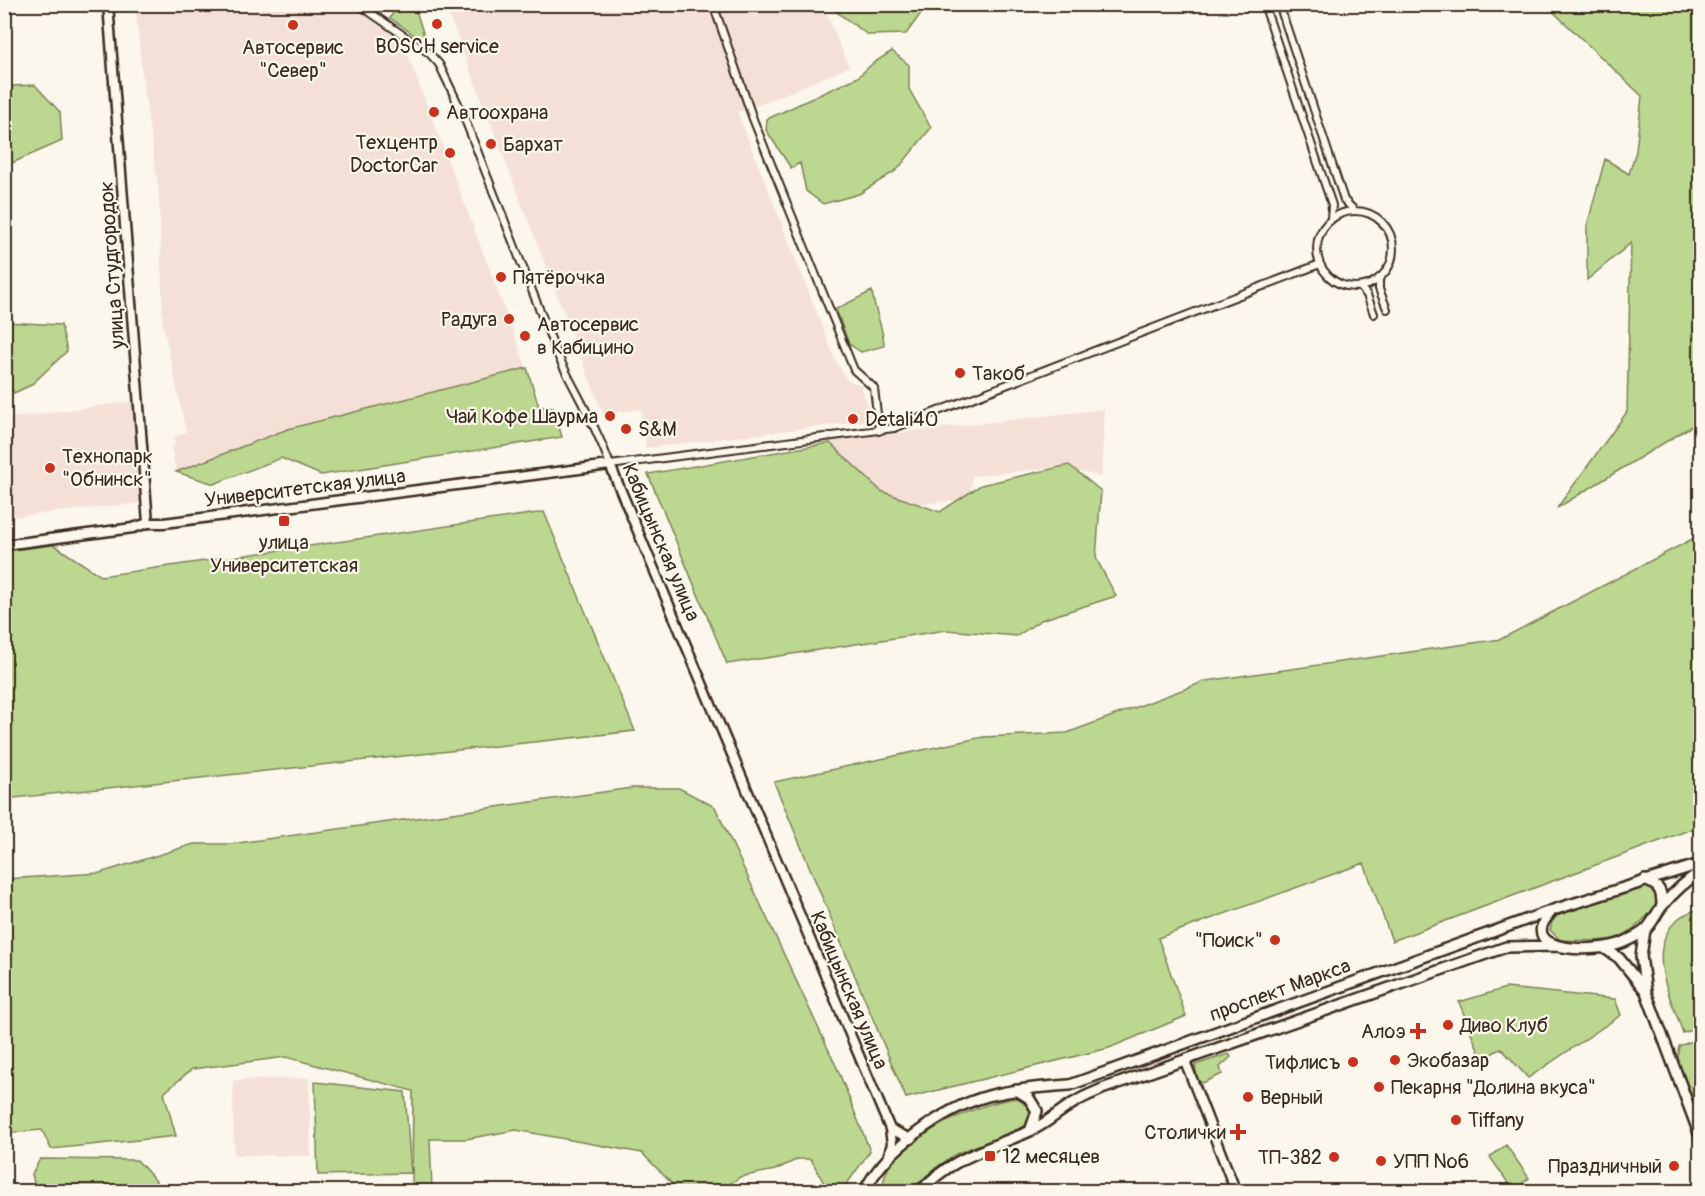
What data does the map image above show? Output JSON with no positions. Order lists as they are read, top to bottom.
{
  "streets": {
    "main road": ["проспект Маркса"],
    "street": ["улица Студгородок", "Университетская улица", "Кабицынская улица"]
  },
  "crossings": [
    ["улица Студгородок", "Университетская улица"],
    ["Университетская улица", "Кабицынская улица"]
  ],
  "places": {
    "other": [
      "BOSCH service",
      "Автосервис \"Север\"",
      "Автоохрана",
      "Бархат",
      "Техцентр DoctorCar",
      "Пятёрочка",
      "Радуга",
      "Автосервис в Кабицино",
      "Такоб",
      "Чай Кофе Шаурма",
      "Detali40",
      "S&M",
      "Технопарк \"Обнинск\"",
      "\"Поиск\"",
      "Диво Клуб",
      "Экобазар",
      "Тифлисъ",
      "Пекарня \"Долина вкуса\"",
      "Верный",
      "Tiffany",
      "ТП-382",
      "УПП №6",
      "Праздничный"
    ],
    "transit": ["улица Университетская", "12 месяцев"],
    "health": ["Алоэ", "Столички"]
  }
}
